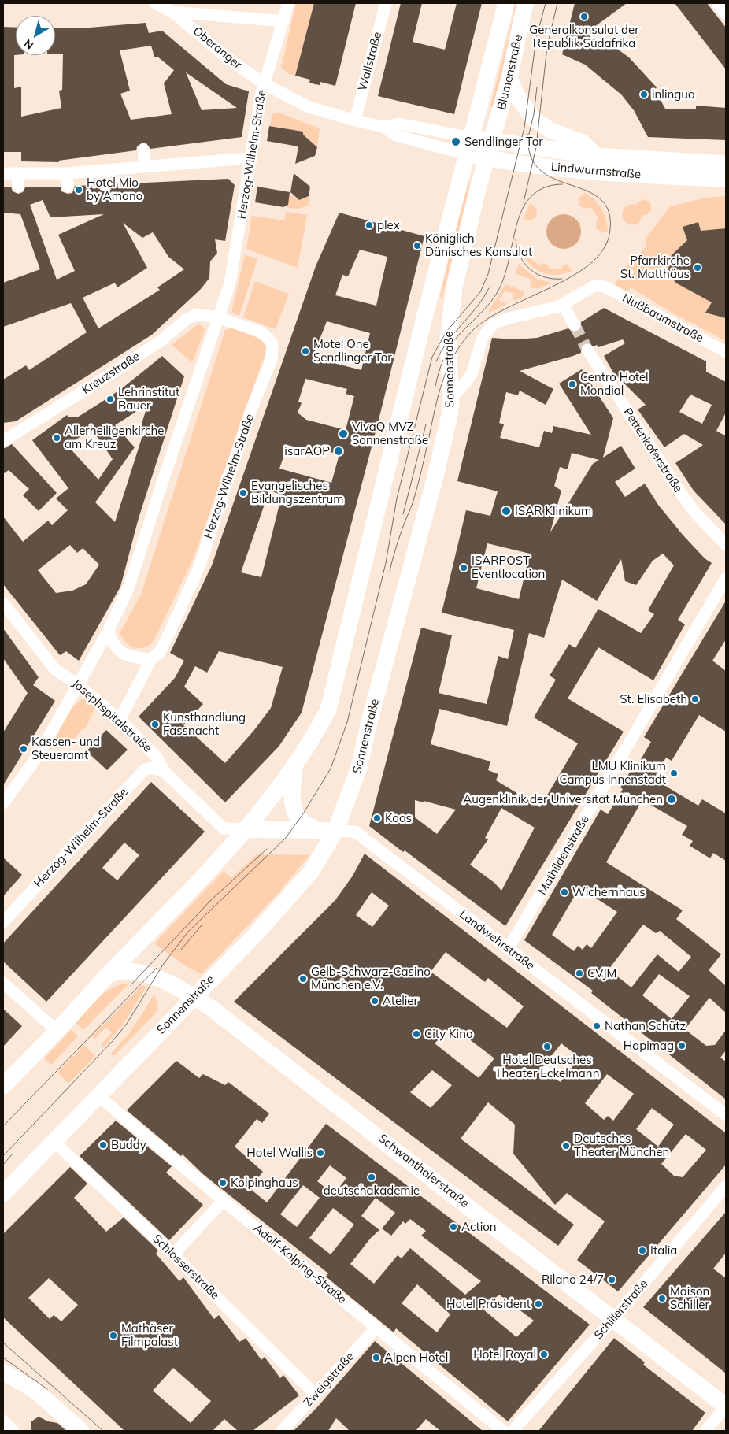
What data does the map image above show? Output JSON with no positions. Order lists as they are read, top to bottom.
{
  "streets": {
    "main road": [
      "Blumenstraße",
      "Lindwurmstraße",
      "Sonnenstraße",
      "Landwehrstraße",
      "Schwanthalerstraße"
    ],
    "street": [
      "Oberanger",
      "Wallstraße",
      "Herzog-Wilhelm-Straße",
      "Nußbaumstraße",
      "Kreuzstraße",
      "Pettenkoferstraße",
      "Josephspitalstraße",
      "Mathildenstraße",
      "Adolf-Kolping-Straße",
      "Schlosserstraße",
      "Schillerstraße",
      "Zweigstraße"
    ]
  },
  "crossings": [
    ["Oberanger", "Wallstraße"],
    ["Oberanger", "Herzog-Wilhelm-Straße"],
    ["Blumenstraße", "Lindwurmstraße"],
    ["Blumenstraße", "Sonnenstraße"],
    ["Herzog-Wilhelm-Straße", "Kreuzstraße"],
    ["Herzog-Wilhelm-Straße", "Josephspitalstraße"],
    ["Lindwurmstraße", "Sonnenstraße"],
    ["Sonnenstraße", "Landwehrstraße"],
    ["Sonnenstraße", "Schwanthalerstraße"],
    ["Sonnenstraße", "Adolf-Kolping-Straße"],
    ["Sonnenstraße", "Schlosserstraße"],
    ["Josephspitalstraße", "Landwehrstraße"],
    ["Mathildenstraße", "Landwehrstraße"],
    ["Schwanthalerstraße", "Schillerstraße"],
    ["Adolf-Kolping-Straße", "Zweigstraße"],
    ["Schlosserstraße", "Zweigstraße"]
  ],
  "places": [
    "Generalkonsulat der Republik Südafrika",
    "inlingua",
    "Sendlinger Tor",
    "Hotel Mio by Amano",
    "plex",
    "Königlich Dänisches Konsulat",
    "Pfarrkirche St. Matthäus",
    "Motel One Sendlinger Tor",
    "Centro Hotel Mondial",
    "Lehrinstitut Bauer",
    "VivaQ MVZ Sonnenstraße",
    "Allerheiligenkirche am Kreuz",
    "isarAOP",
    "Evangelisches Bildungszentrum",
    "ISAR Klinikum",
    "ISARPOST Eventlocation",
    "St. Elisabeth",
    "Kunsthandlung Fassnacht",
    "Kassen- und Steueramt",
    "LMU Klinikum Campus Innenstadt",
    "Augenklinik der Universität München",
    "Koos",
    "Wichernhaus",
    "CVJM",
    "Gelb-Schwarz-Casino München e.V.",
    "Atelier",
    "Nathan Schütz",
    "City Kino",
    "Hapimag",
    "Hotel Deutsches Theater Eckelmann",
    "Buddy",
    "Deutsches Theater München",
    "Hotel Wallis",
    "deutschakademie",
    "Kolpinghaus",
    "Action",
    "Italia",
    "Rilano 24/7",
    "Maison Schiller",
    "Hotel Präsident",
    "Mathäser Filmpalast",
    "Hotel Royal",
    "Alpen Hotel"
  ],
  "north": "bottom left"
}
